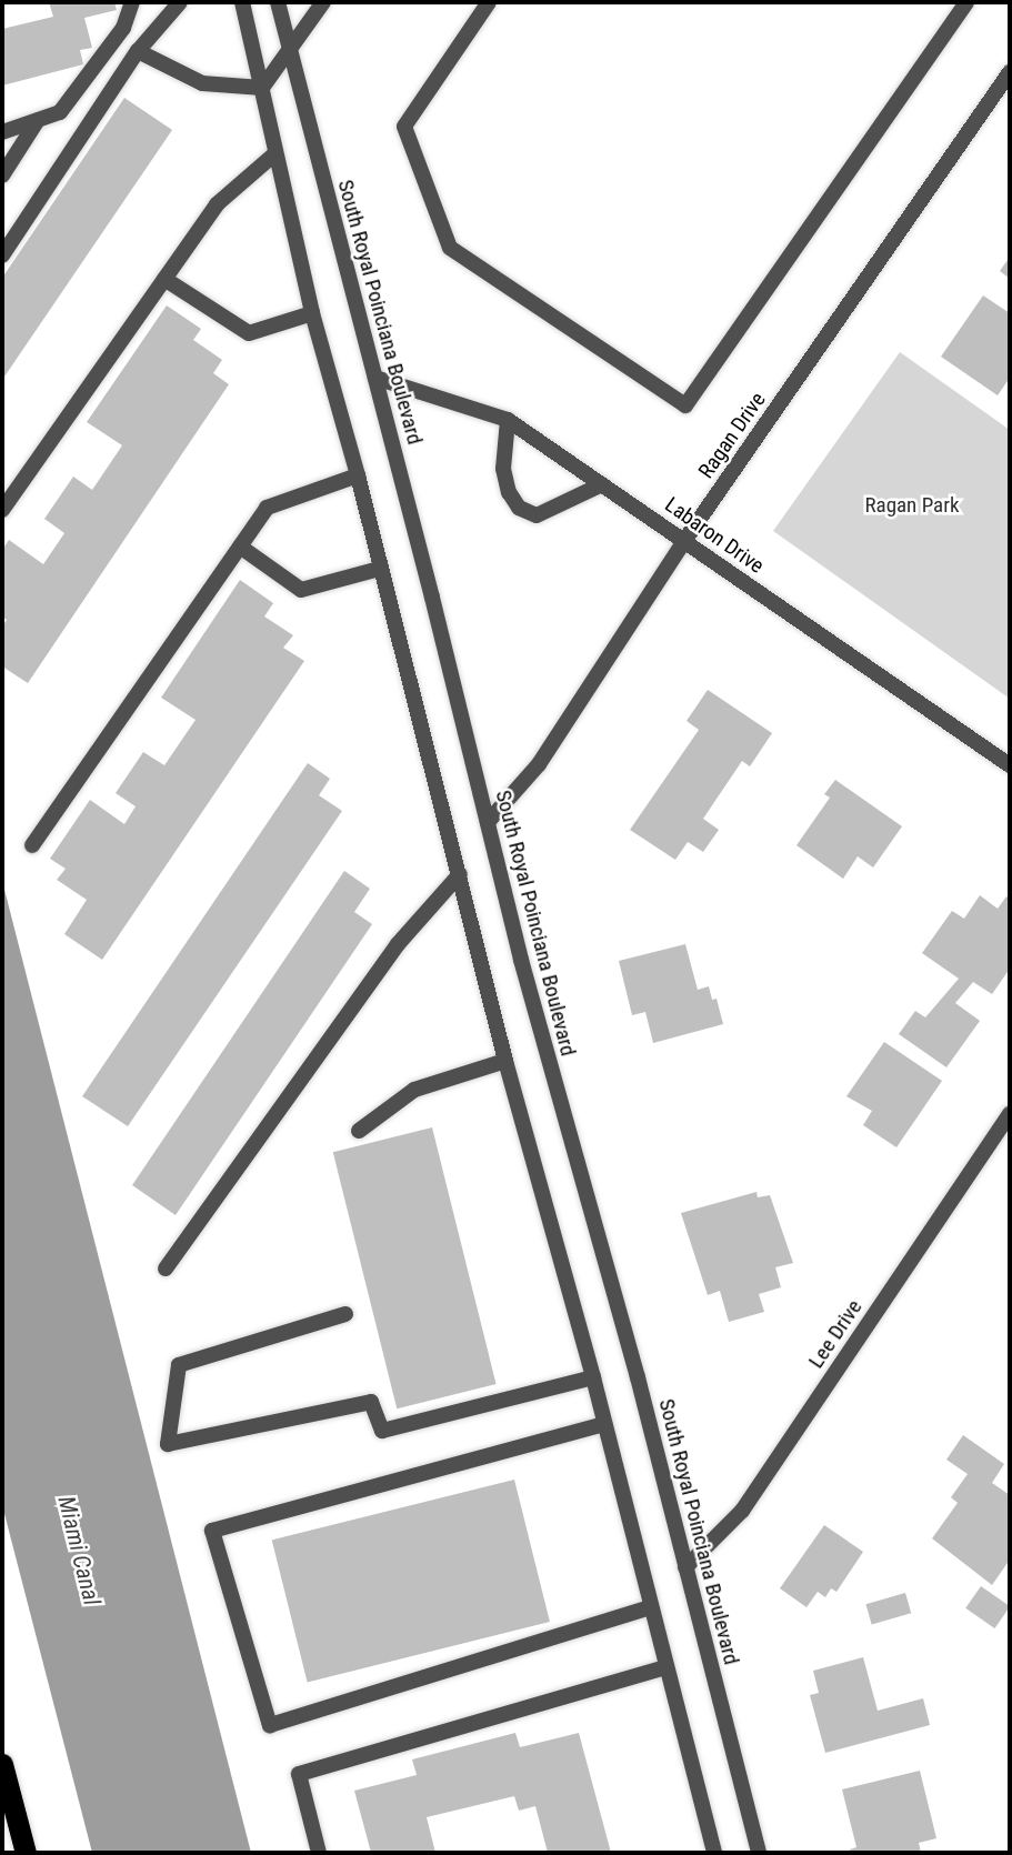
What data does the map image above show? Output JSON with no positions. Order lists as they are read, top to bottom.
{
  "streets": {
    "street": [
      "South Royal Poinciana Boulevard",
      "Ragan Drive",
      "Labaron Drive",
      "Lee Drive"
    ]
  },
  "crossings": [
    ["South Royal Poinciana Boulevard", "Ragan Drive"],
    ["South Royal Poinciana Boulevard", "Labaron Drive"],
    ["South Royal Poinciana Boulevard", "Lee Drive"],
    ["Ragan Drive", "Labaron Drive"]
  ],
  "water": ["Miami Canal"],
  "parks": ["Ragan Park"]
}
